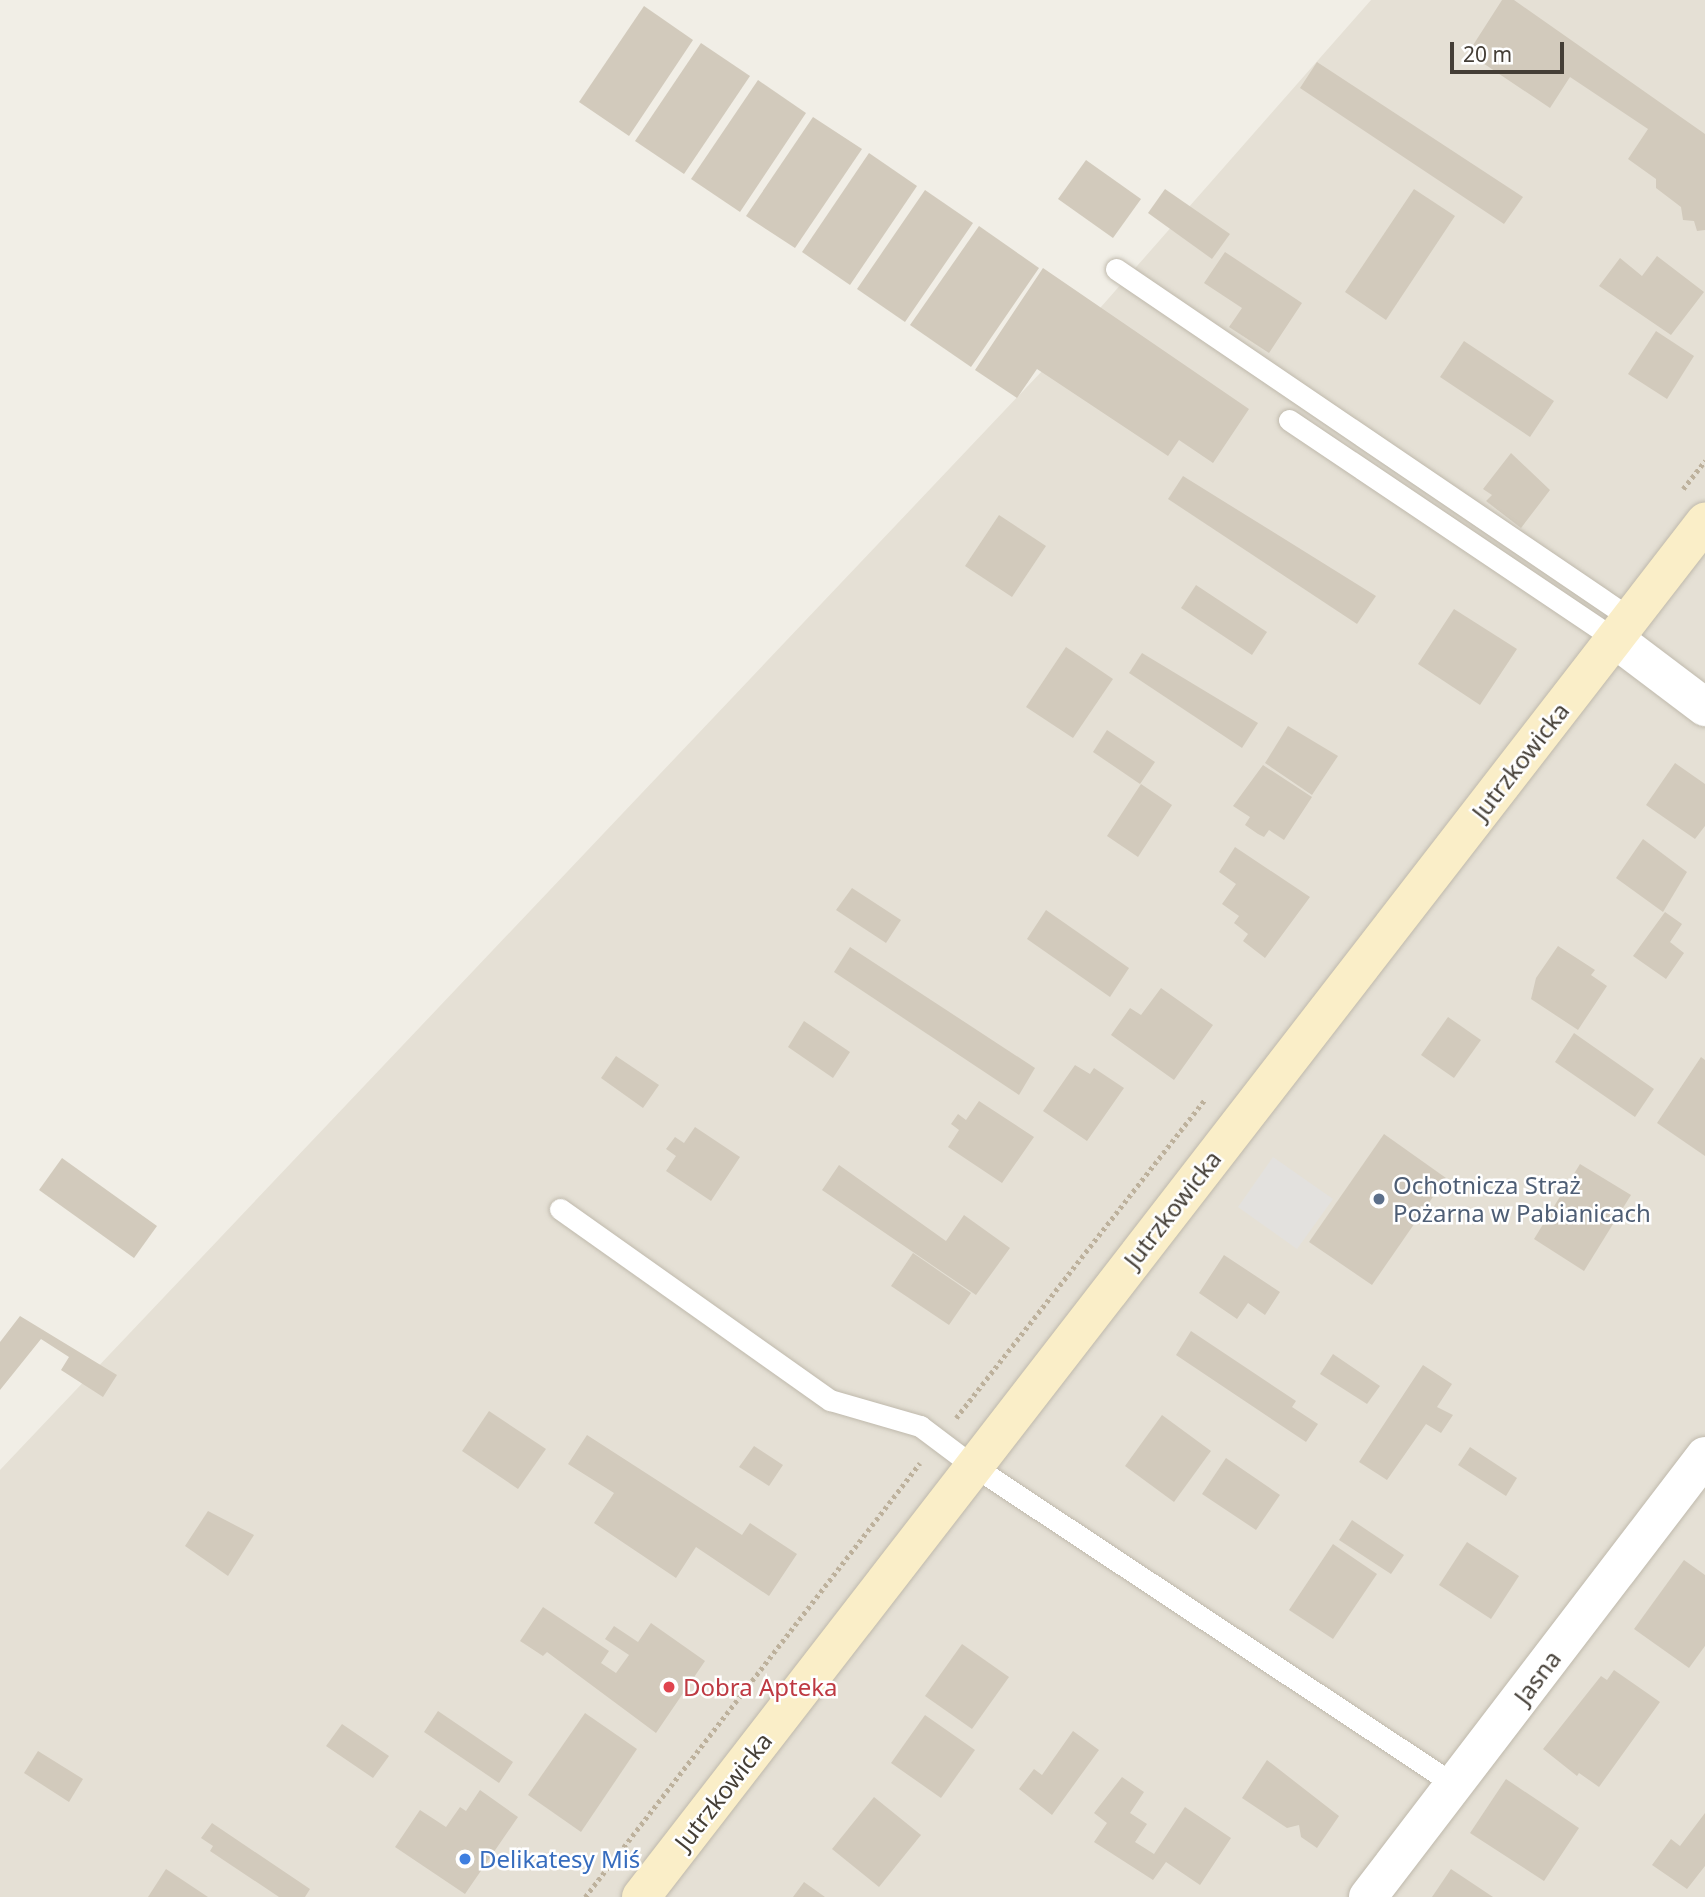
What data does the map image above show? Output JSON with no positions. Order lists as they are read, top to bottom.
{
  "streets": {
    "main road": ["Jutrzkowicka"],
    "street": ["Jasna"]
  },
  "places": ["Ochotnicza Straż Pożarna w Pabianicach", "Dobra Apteka", "Delikatesy Miś"],
  "scale_bar": "20 m"
}
